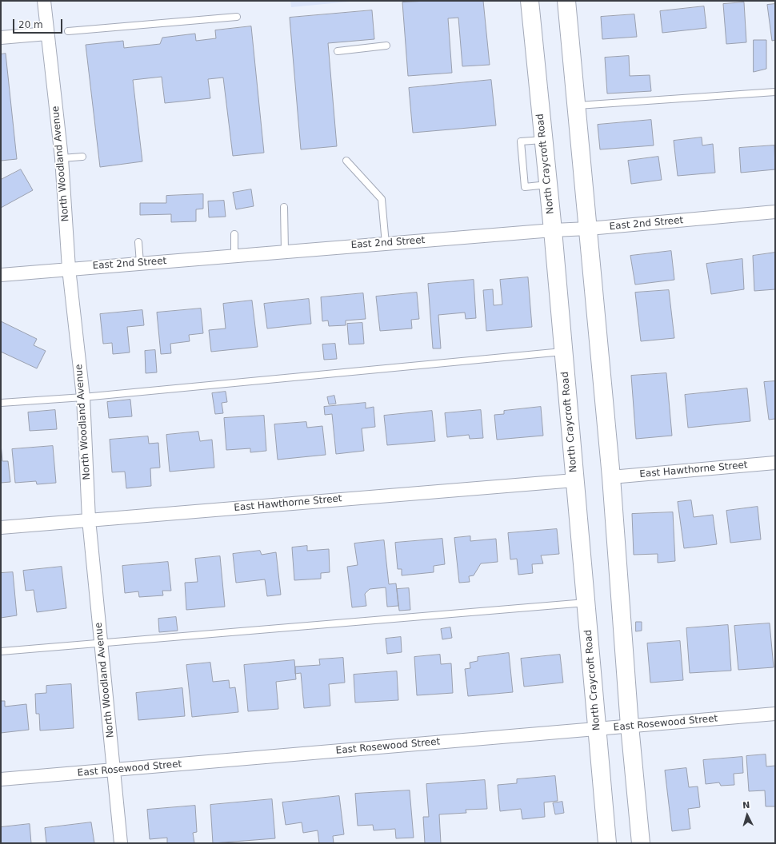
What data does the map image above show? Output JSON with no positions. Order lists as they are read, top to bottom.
{
  "streets": {
    "main road": ["North Craycroft Road"],
    "street": [
      "North Woodland Avenue",
      "East 2nd Street",
      "East Hawthorne Street",
      "East Rosewood Street"
    ]
  },
  "crossings": [
    ["North Woodland Avenue", "East 2nd Street"],
    ["North Woodland Avenue", "East Hawthorne Street"],
    ["North Woodland Avenue", "East Rosewood Street"],
    ["North Craycroft Road", "East 2nd Street"],
    ["North Craycroft Road", "East Hawthorne Street"],
    ["North Craycroft Road", "East Rosewood Street"]
  ],
  "scale_bar": "20 m",
  "north": "top"
}
